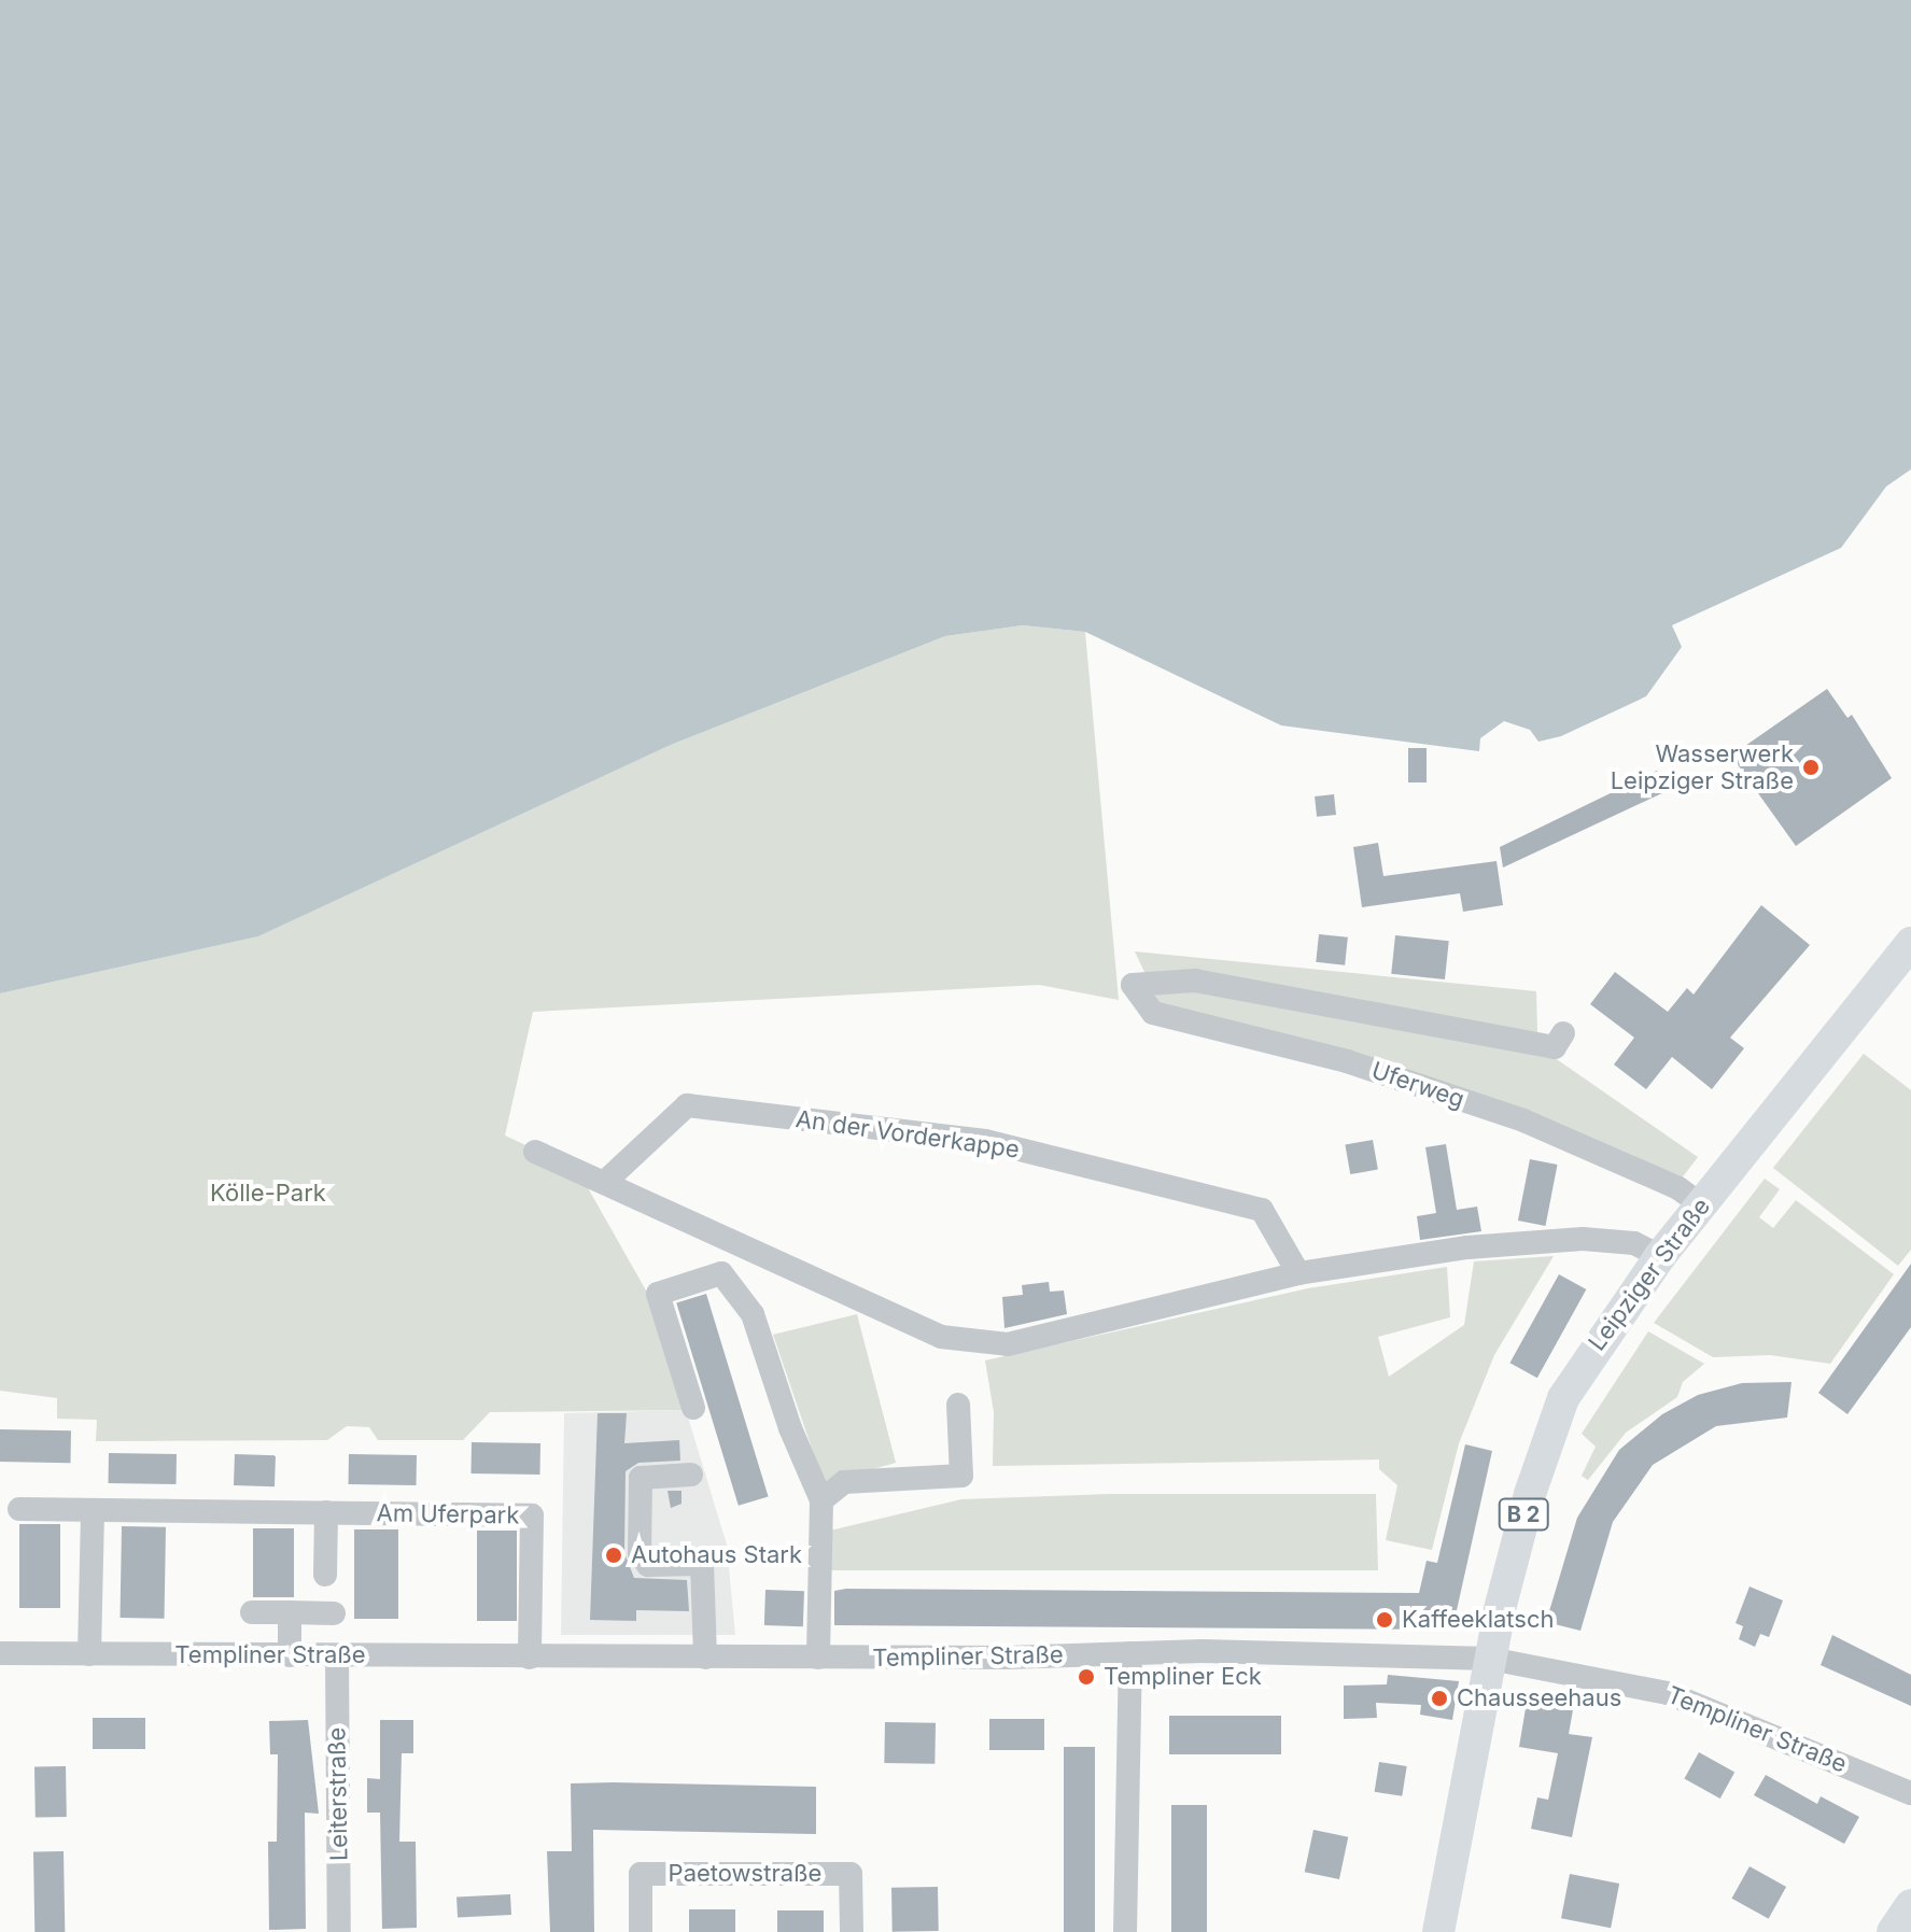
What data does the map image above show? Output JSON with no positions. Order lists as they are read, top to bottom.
{
  "streets": {
    "main road": ["Leipziger Straße", "B 2"],
    "street": [
      "Uferweg",
      "An der Vorderkappe",
      "Am Uferpark",
      "Templiner Straße",
      "Leiterstraße",
      "Paetowstraße"
    ]
  },
  "crossings": [
    ["Uferweg", "Leipziger Straße"],
    ["Leipziger Straße", "B 2"],
    ["Leipziger Straße", "Templiner Straße"],
    ["Am Uferpark", "Templiner Straße"],
    ["B 2", "Templiner Straße"],
    ["Templiner Straße", "Leiterstraße"]
  ],
  "parks": ["Kölle-Park"],
  "places": [
    "Wasserwerk Leipziger Straße",
    "Autohaus Stark",
    "Kaffeeklatsch",
    "Templiner Eck",
    "Chausseehaus"
  ]
}
